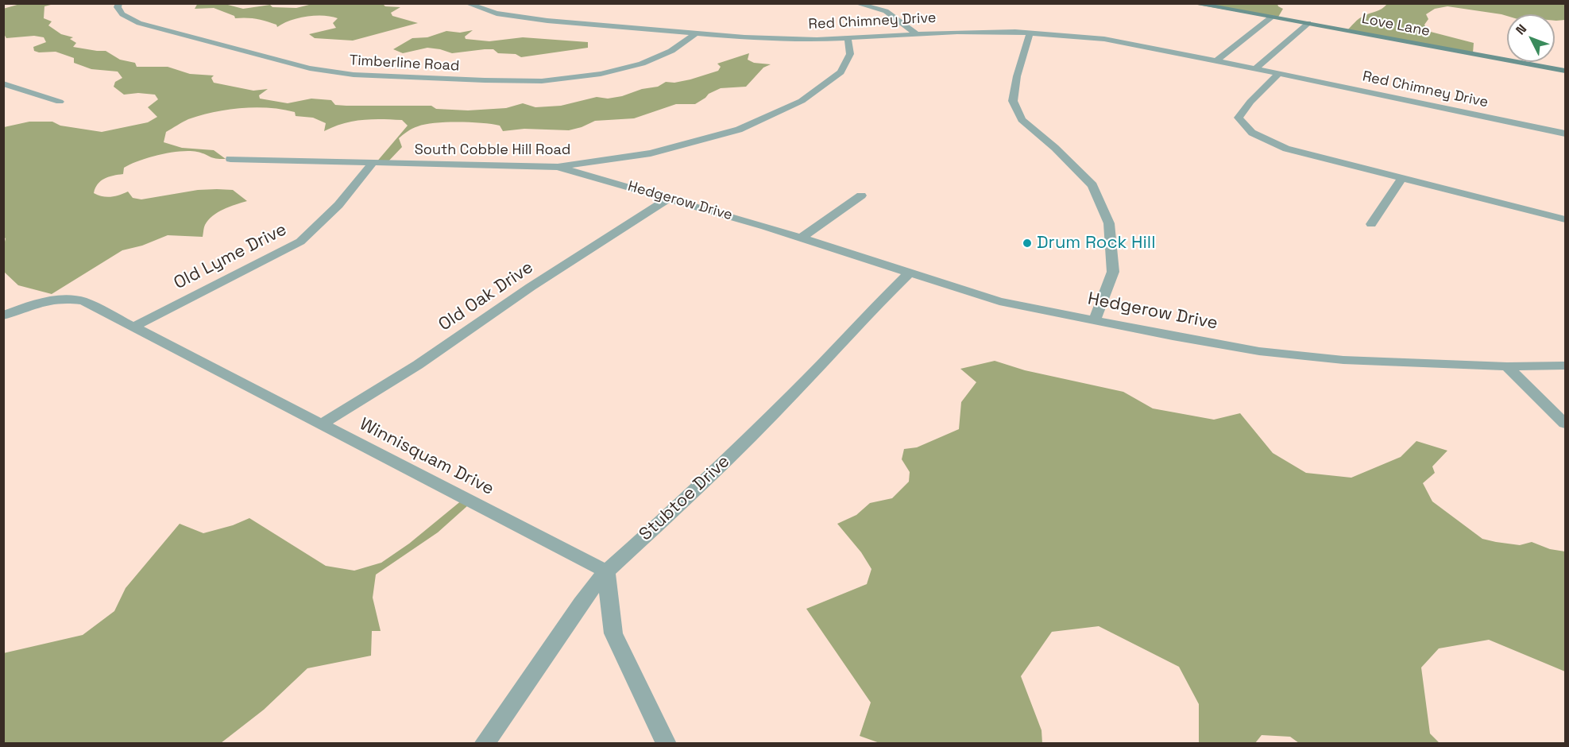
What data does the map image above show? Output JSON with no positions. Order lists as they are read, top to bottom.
{
  "streets": {
    "street": [
      "Red Chimney Drive",
      "Love Lane",
      "Timberline Road",
      "South Cobble Hill Road",
      "Hedgerow Drive",
      "Old Lyme Drive",
      "Old Oak Drive",
      "Winnisquam Drive",
      "Stubtoe Drive"
    ]
  },
  "crossings": [
    ["Red Chimney Drive", "Timberline Road"],
    ["Red Chimney Drive", "South Cobble Hill Road"],
    ["South Cobble Hill Road", "Hedgerow Drive"],
    ["South Cobble Hill Road", "Old Lyme Drive"],
    ["Hedgerow Drive", "Old Oak Drive"],
    ["Hedgerow Drive", "Stubtoe Drive"],
    ["Old Lyme Drive", "Winnisquam Drive"],
    ["Old Oak Drive", "Winnisquam Drive"],
    ["Winnisquam Drive", "Stubtoe Drive"]
  ],
  "places": ["Drum Rock Hill"],
  "north": "top left"
}
